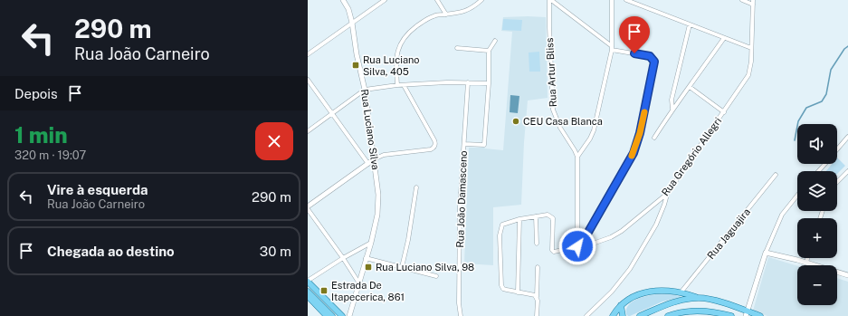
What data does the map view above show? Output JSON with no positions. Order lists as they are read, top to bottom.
{
  "streets": {
    "street": [
      "Rua Artur Bliss",
      "Rua Luciano Silva",
      "Rua Gregório Allegri",
      "Rua João Damasceno",
      "Rua Jaguajira"
    ]
  },
  "crossings": [
    ["Rua Artur Bliss", "Rua Gregório Allegri"]
  ],
  "places": {
    "transit": ["Rua Luciano Silva, 405", "Rua Luciano Silva, 98", "Estrada De Itapecerica, 861"],
    "other": ["CEU Casa Blanca"]
  },
  "page": {
    "turn": ["290 m", "Rua João Carneiro"],
    "then": "Depois",
    "heading": ["1 min", "320 m · 19:07"],
    "map_buttons": ["+", "−"],
    "list": [
      {
        "name": "Vire à esquerda",
        "note": "Rua João Carneiro",
        "value": "290 m"
      },
      {
        "name": "Chegada ao destino",
        "value": "30 m"
      }
    ]
  }
}
